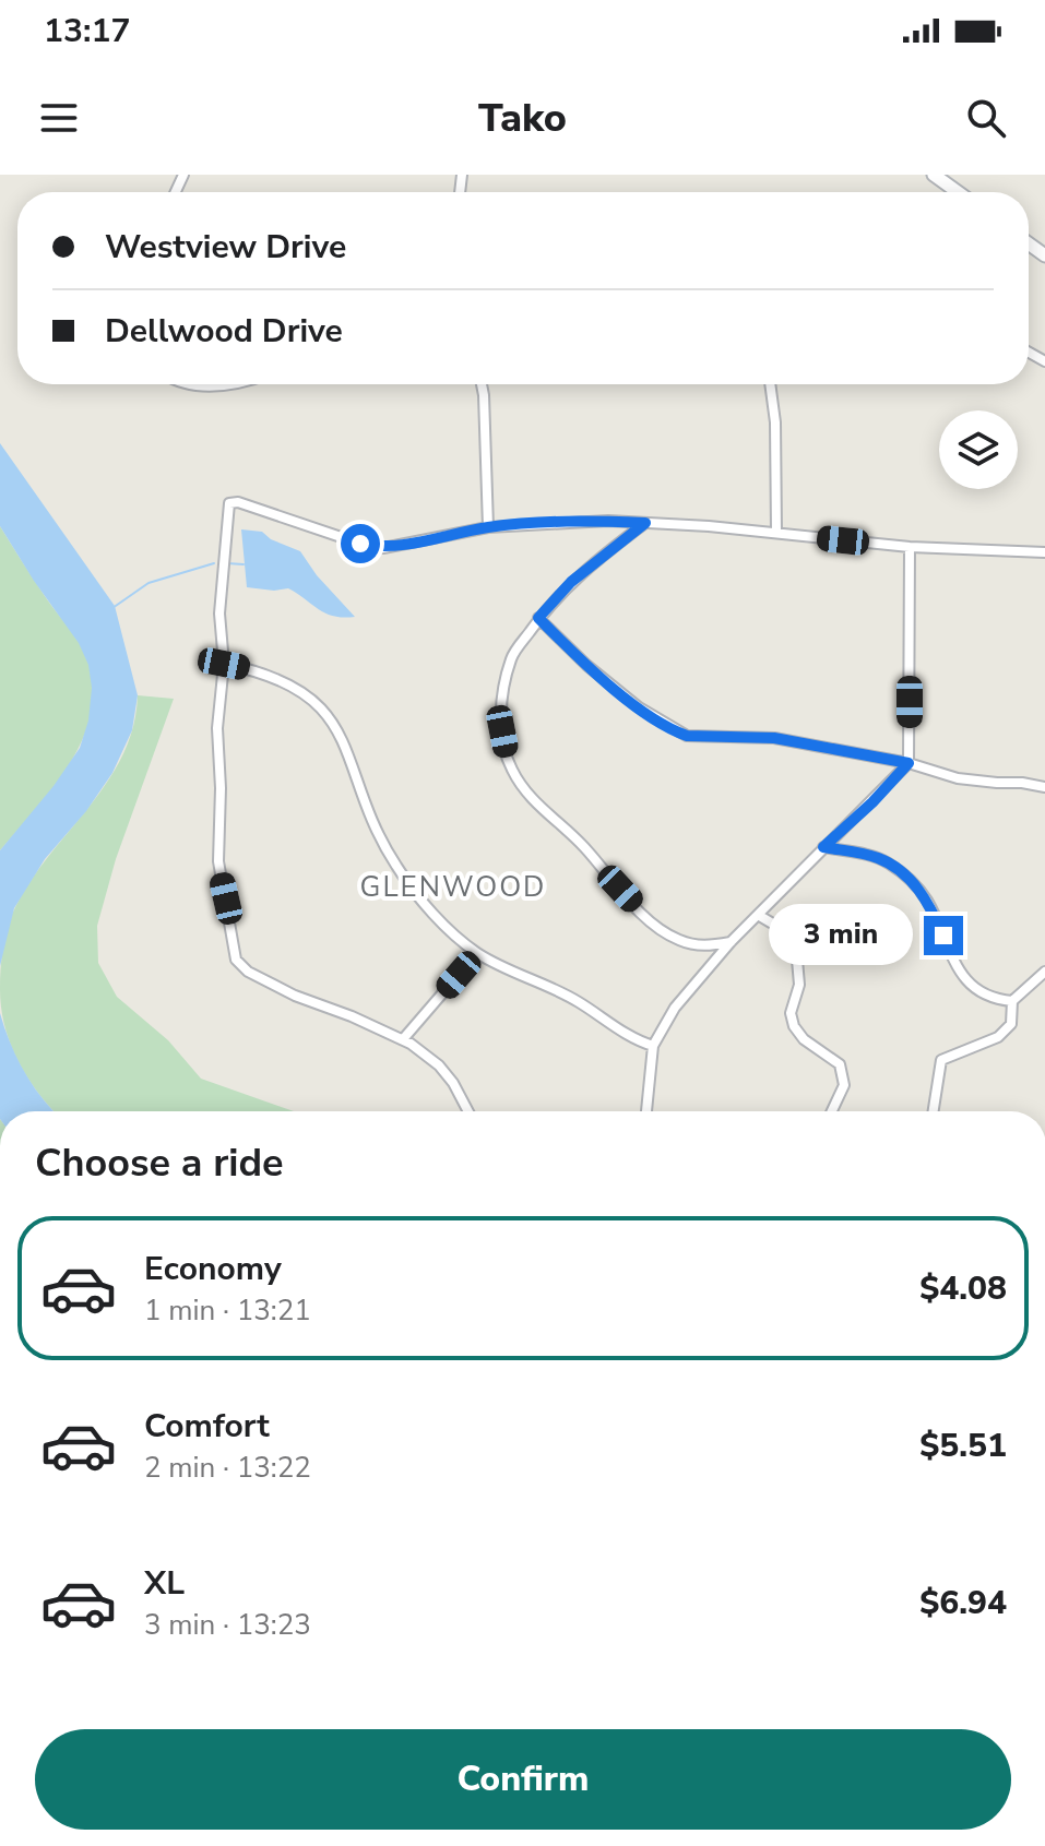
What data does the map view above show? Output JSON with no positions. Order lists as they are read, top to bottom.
{
  "districts": ["GLENWOOD"],
  "page": {
    "status": "13:17",
    "header": "Tako",
    "banner": ["Westview Drive", "Dellwood Drive"],
    "bubble": "3 min",
    "heading": "Choose a ride",
    "list": [
      {
        "name": "Economy",
        "note": "1 min · 13:21",
        "value": "$4.08"
      },
      {
        "name": "Comfort",
        "note": "2 min · 13:22",
        "value": "$5.51"
      },
      {
        "name": "XL",
        "note": "3 min · 13:23",
        "value": "$6.94"
      }
    ],
    "buttons": "Confirm"
  }
}
